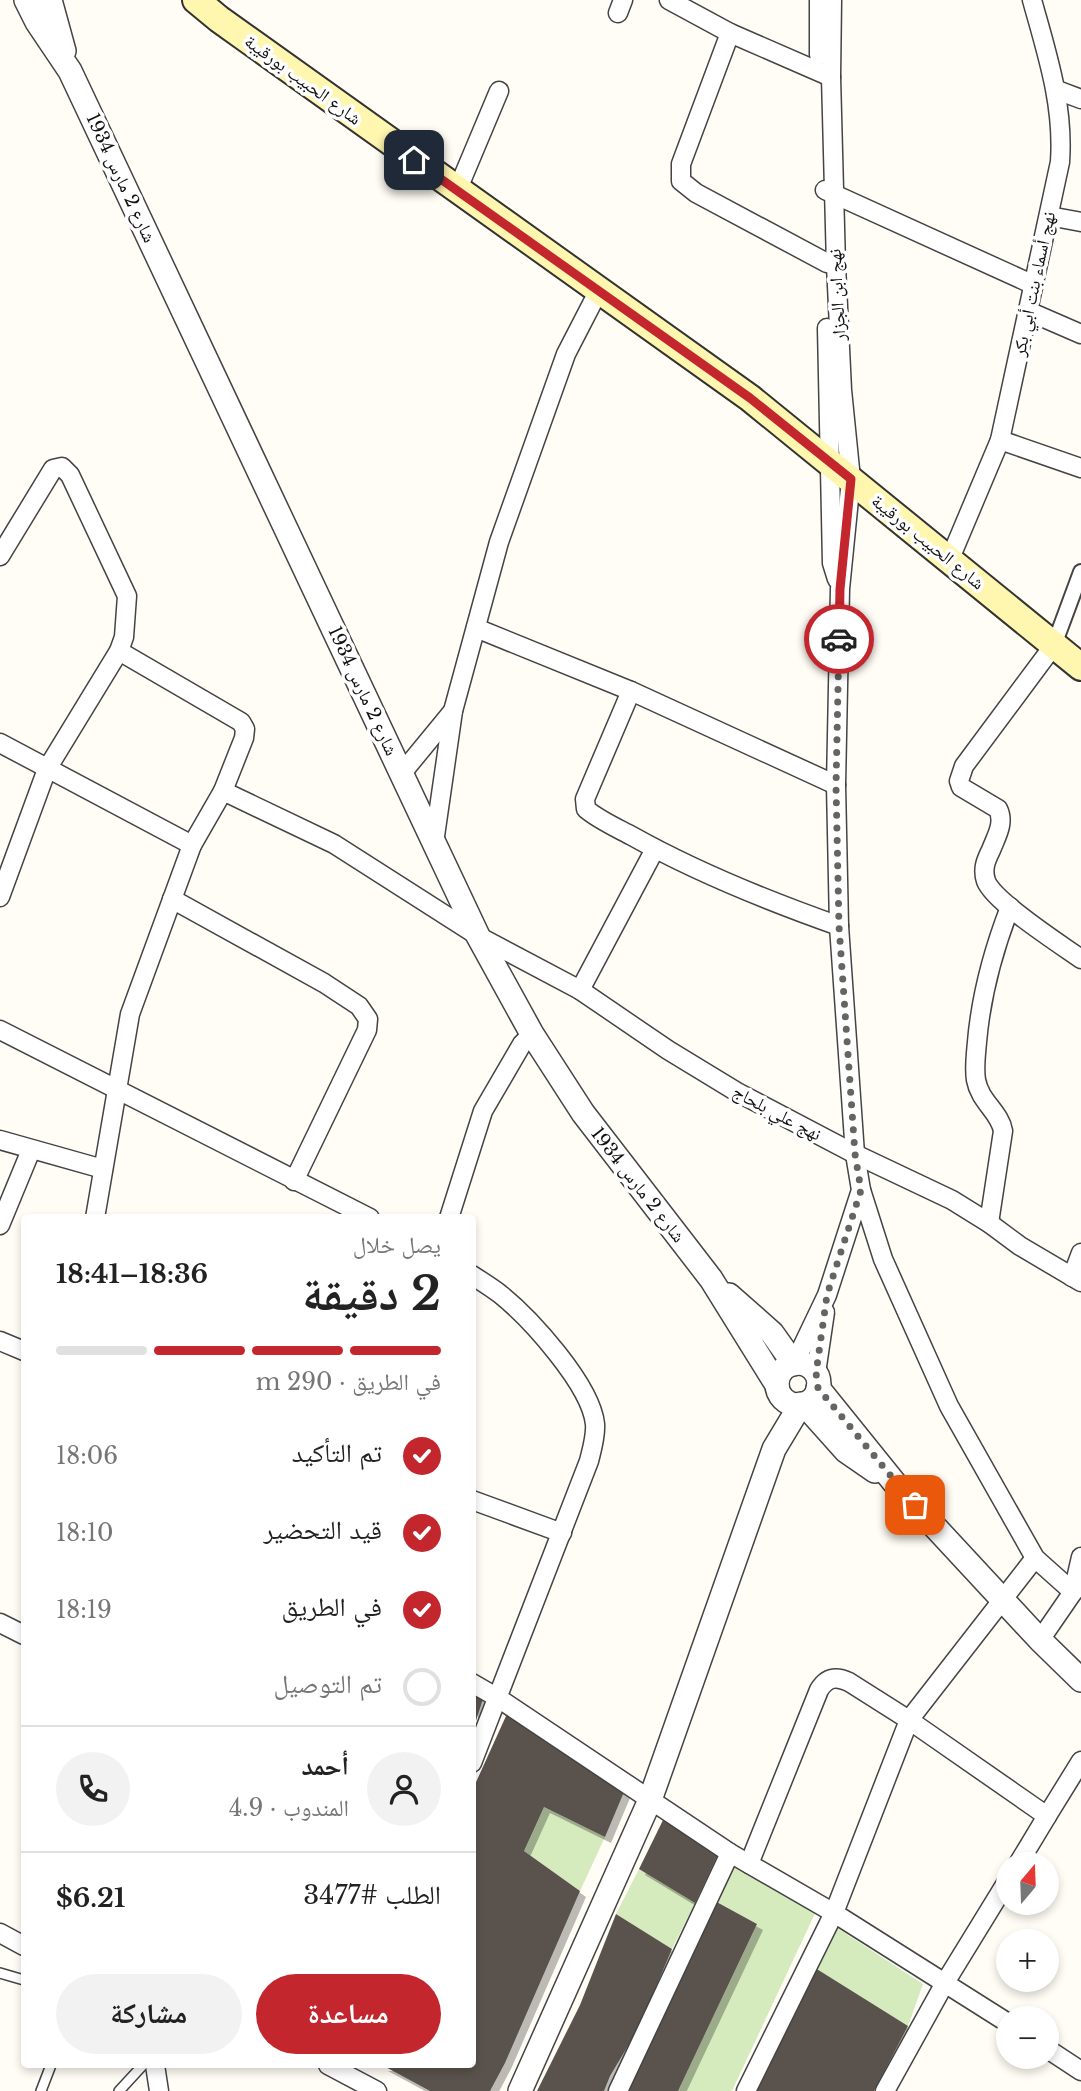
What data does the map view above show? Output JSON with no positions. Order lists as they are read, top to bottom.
{
  "streets": {
    "main road": ["شارع الحبيب بورقيبة"],
    "street": [
      "شارع 2 مارس 1934",
      "نهج أسماء بنت أبي بكر",
      "نهج ابن الجزار",
      "نهج علي بلحاج"
    ]
  },
  "crossings": [
    ["شارع الحبيب بورقيبة", "نهج أسماء بنت أبي بكر"],
    ["شارع الحبيب بورقيبة", "نهج ابن الجزار"],
    ["شارع 2 مارس 1934", "نهج علي بلحاج"],
    ["نهج ابن الجزار", "نهج علي بلحاج"]
  ],
  "north": "top",
  "page": {
    "heading": ["2 دقيقة", "يصل خلال", "18:36–18:41"],
    "panel": [
      "أحمد",
      "المندوب · 4.9",
      "الطلب #3477",
      "$6.21"
    ],
    "bar": "في الطريق · 290 m",
    "list": [
      ["تم التأكيد", "18:06"],
      ["قيد التحضير", "18:10"],
      ["في الطريق", "18:19"],
      "تم التوصيل"
    ],
    "map_buttons": ["+", "−"],
    "buttons": ["مساعدة", "مشاركة"]
  }
}
